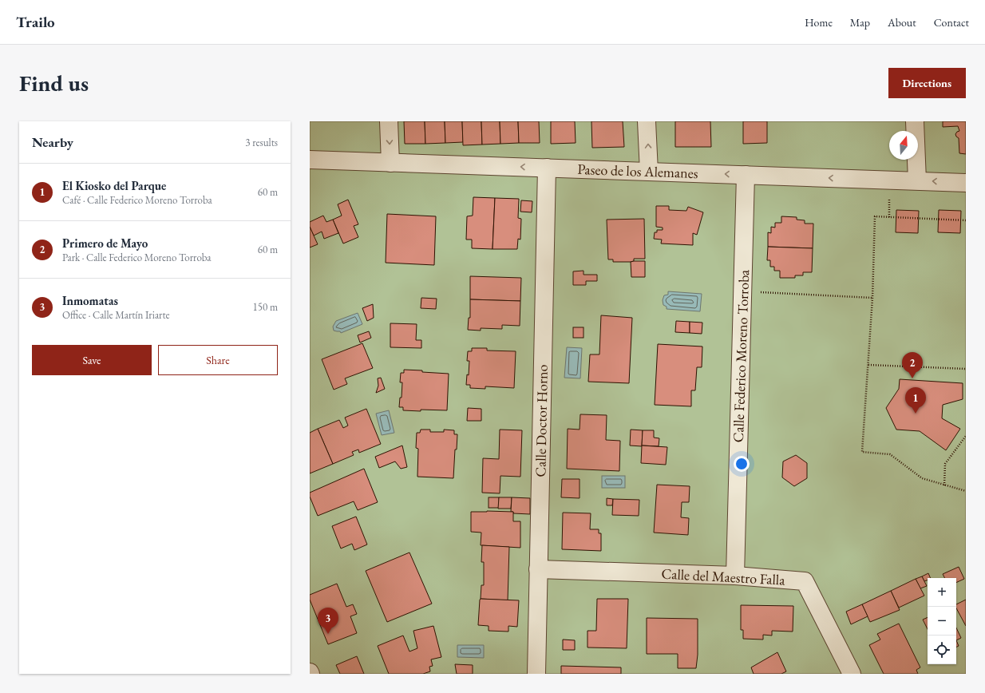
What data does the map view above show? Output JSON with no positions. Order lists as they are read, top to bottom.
{
  "streets": {
    "street": [
      "Paseo de los Alemanes",
      "Calle Federico Moreno Torroba",
      "Calle Doctor Horno",
      "Calle del Maestro Falla"
    ]
  },
  "crossings": [
    ["Paseo de los Alemanes", "Calle Federico Moreno Torroba"],
    ["Paseo de los Alemanes", "Calle Doctor Horno"],
    ["Calle Federico Moreno Torroba", "Calle del Maestro Falla"],
    ["Calle Doctor Horno", "Calle del Maestro Falla"]
  ],
  "one_way": ["Paseo de los Alemanes"],
  "north": "top",
  "page": {
    "header": "Trailo",
    "nav": [
      "Home",
      "Map",
      "About",
      "Contact"
    ],
    "buttons": [
      "Directions",
      ["Save", "Share"]
    ],
    "title": "Find us",
    "heading": ["Nearby", "3 results"],
    "list": [
      {
        "mark": "1",
        "name": "El Kiosko del Parque",
        "note": "Café · Calle Federico Moreno Torroba",
        "value": "60 m"
      },
      {
        "mark": "2",
        "name": "Primero de Mayo",
        "note": "Park · Calle Federico Moreno Torroba",
        "value": "60 m"
      },
      {
        "mark": "3",
        "name": "Inmomatas",
        "note": "Office · Calle Martín Iriarte",
        "value": "150 m"
      }
    ],
    "pins": ["2", "1", "3"],
    "map_buttons": ["+", "−"]
  }
}
